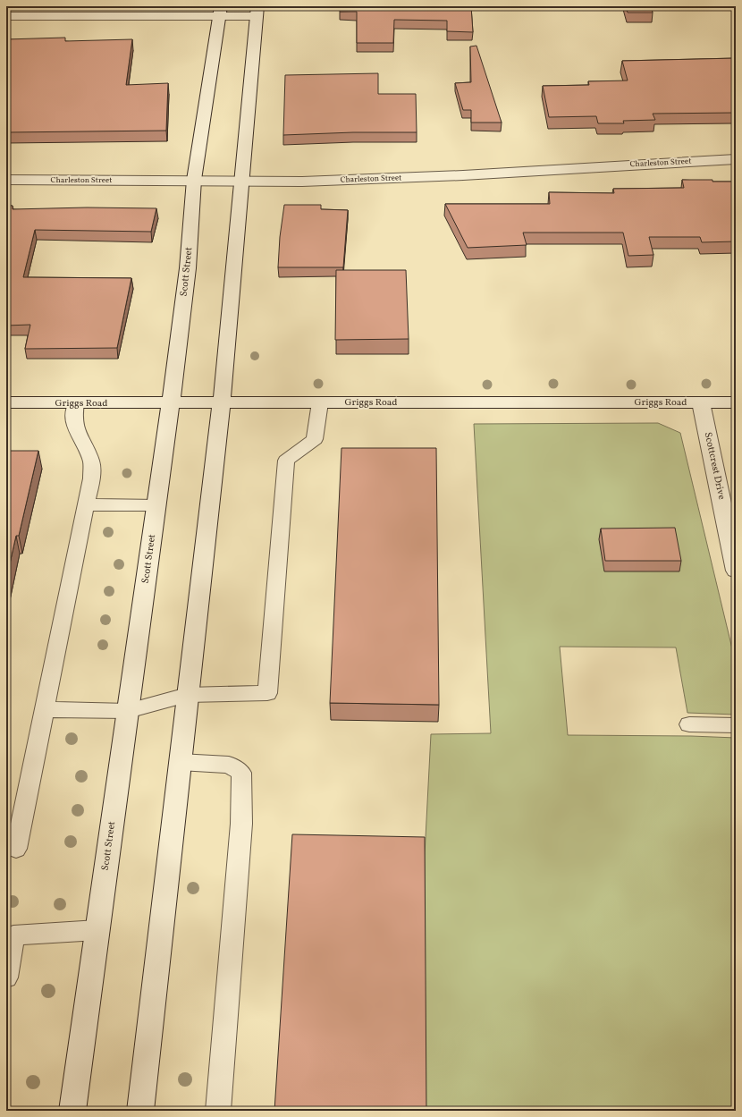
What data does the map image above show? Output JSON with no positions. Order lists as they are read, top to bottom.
{
  "streets": {
    "main road": [
      "Charleston Street",
      "Scott Street",
      "Griggs Road",
      "Scottcrest Drive"
    ]
  },
  "crossings": [
    ["Charleston Street", "Scott Street"],
    ["Scott Street", "Griggs Road"],
    ["Griggs Road", "Scottcrest Drive"]
  ]
}
